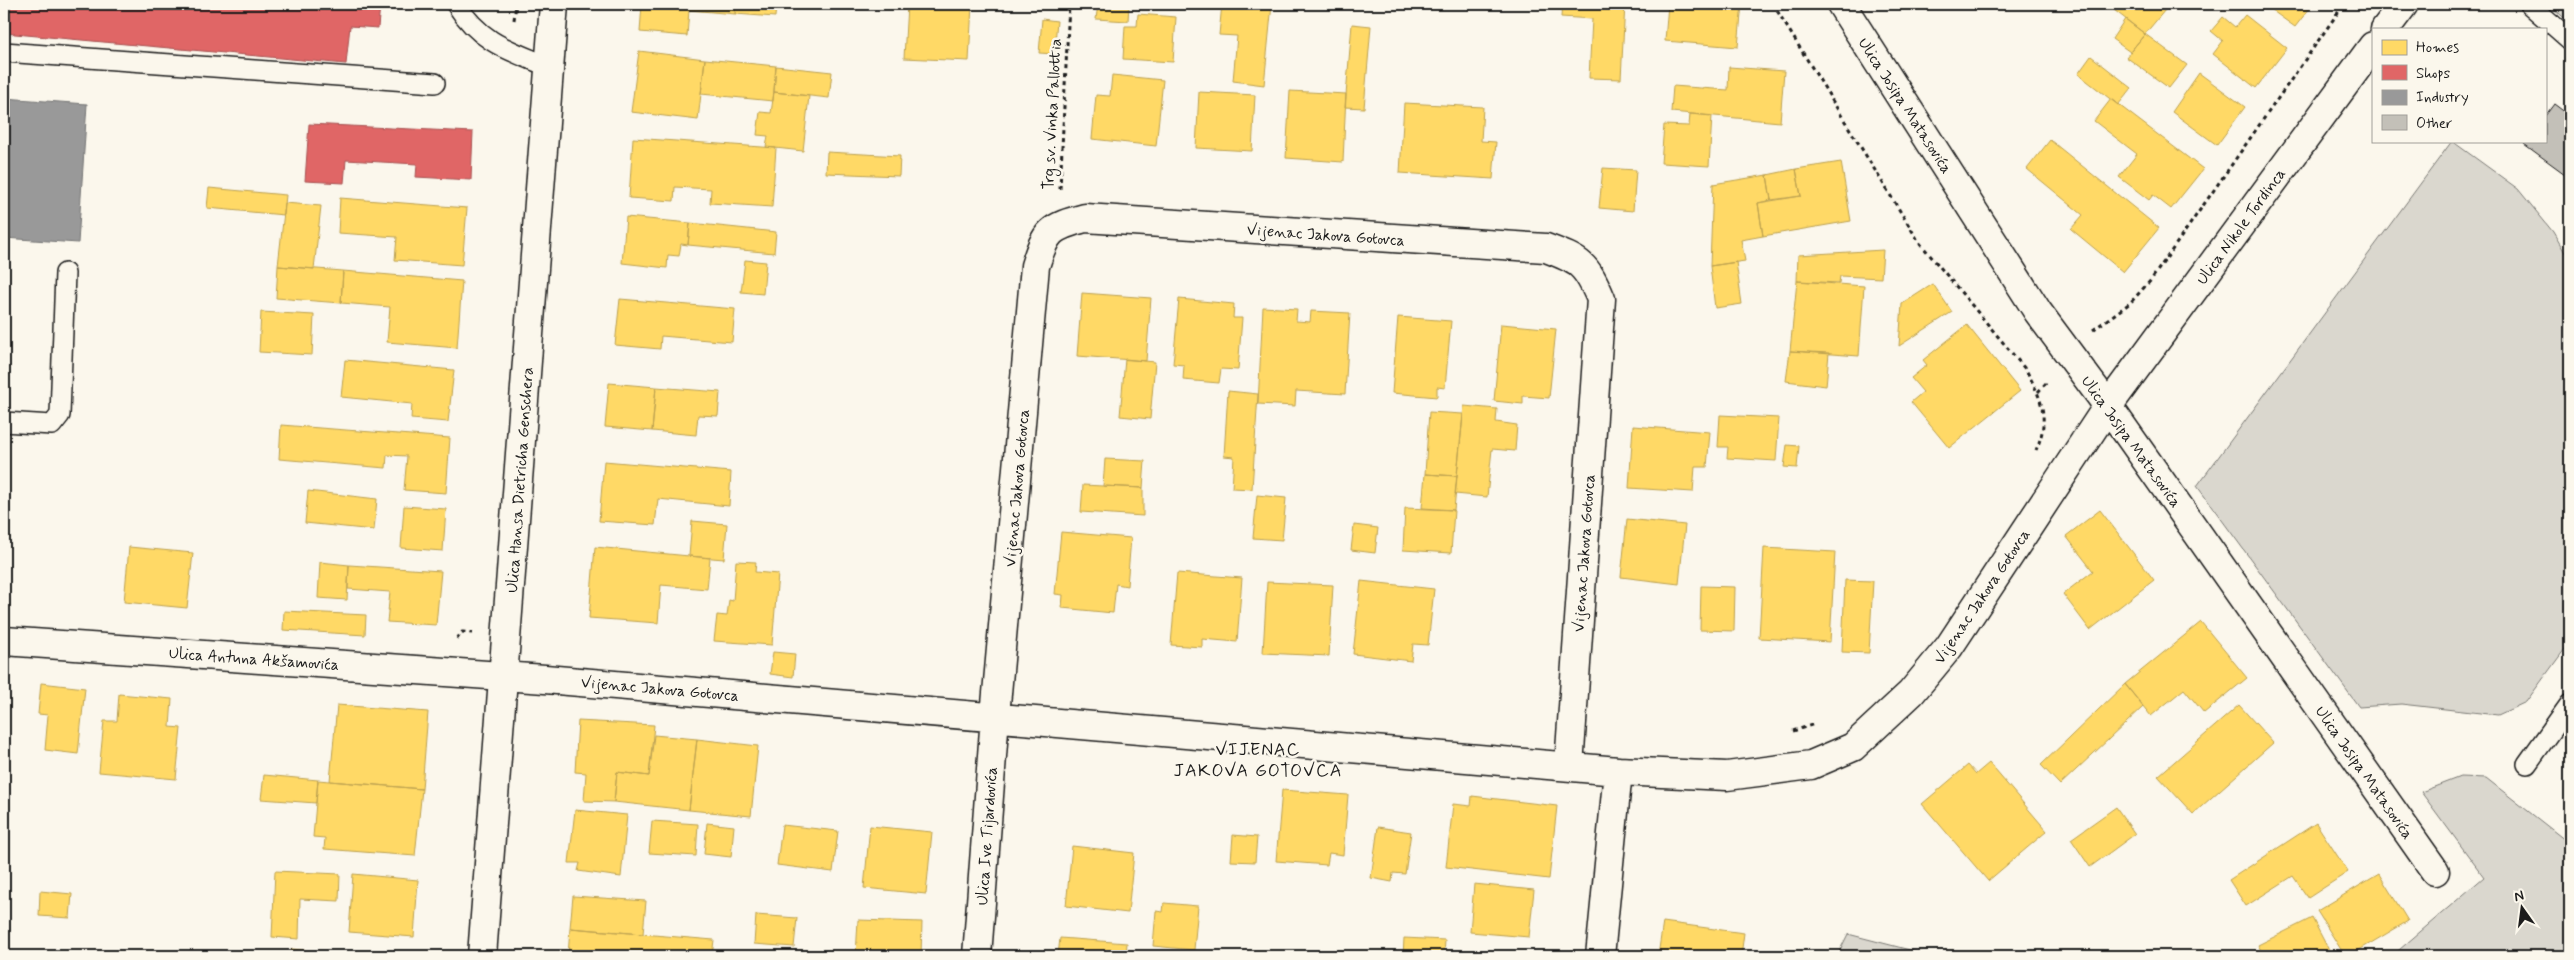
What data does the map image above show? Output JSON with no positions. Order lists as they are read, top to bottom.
{
  "streets": {
    "street": [
      "Ulica Josipa Matasovića",
      "Ulica Nikole Tordinca",
      "Vijenac Jakova Gotovca",
      "Ulica Hansa Dietricha Genschera",
      "Ulica Antuna Akšamovića",
      "Ulica Ive Tijardovića"
    ],
    "path": ["Trg sv. Vinka Pallottia"]
  },
  "crossings": [
    ["Ulica Josipa Matasovića", "Ulica Nikole Tordinca"],
    ["Ulica Josipa Matasovića", "Vijenac Jakova Gotovca"],
    ["Trg sv. Vinka Pallottia", "Vijenac Jakova Gotovca"],
    ["Ulica Nikole Tordinca", "Vijenac Jakova Gotovca"],
    ["Vijenac Jakova Gotovca", "Ulica Hansa Dietricha Genschera"],
    ["Vijenac Jakova Gotovca", "Ulica Antuna Akšamovića"],
    ["Vijenac Jakova Gotovca", "Ulica Ive Tijardovića"],
    ["Ulica Hansa Dietricha Genschera", "Ulica Antuna Akšamovića"]
  ],
  "districts": ["VIJENAC JAKOVA GOTOVCA"],
  "legend": [
    "Homes",
    "Shops",
    "Industry",
    "Other"
  ],
  "north": "top"
}
